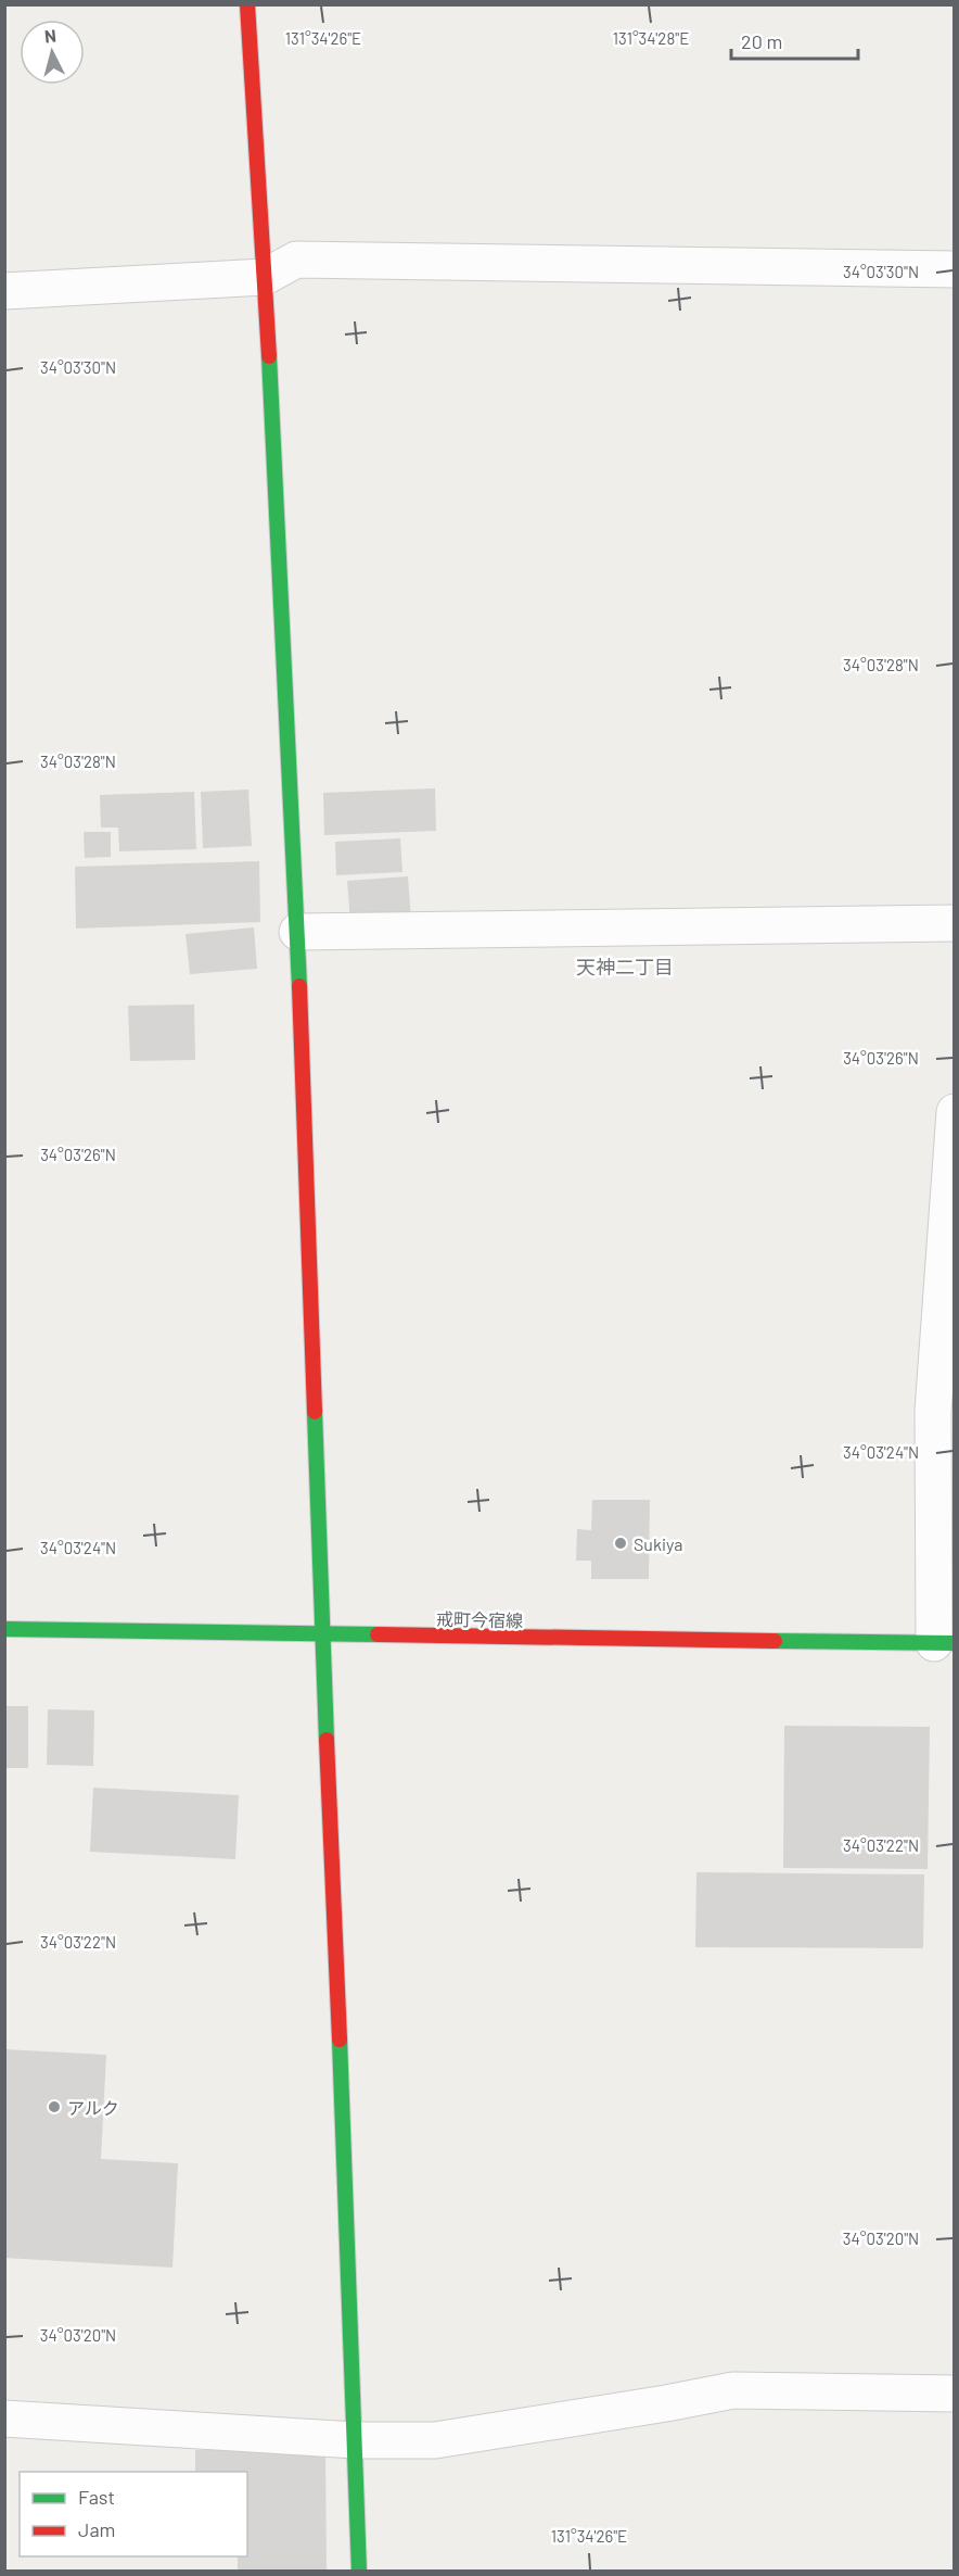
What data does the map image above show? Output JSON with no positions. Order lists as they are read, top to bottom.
{
  "streets": {
    "street": ["戒町今宿線"]
  },
  "districts": ["天神二丁目"],
  "places": ["Sukiya", "アルク"],
  "legend": ["Fast", "Jam"],
  "scale_bar": "20 m",
  "north": "top",
  "coordinates": [
    "131°34'26\"E",
    "131°34'28\"E",
    "34°03'30\"N",
    "34°03'28\"N",
    "34°03'26\"N",
    "34°03'24\"N",
    "34°03'22\"N",
    "34°03'20\"N"
  ]
}
